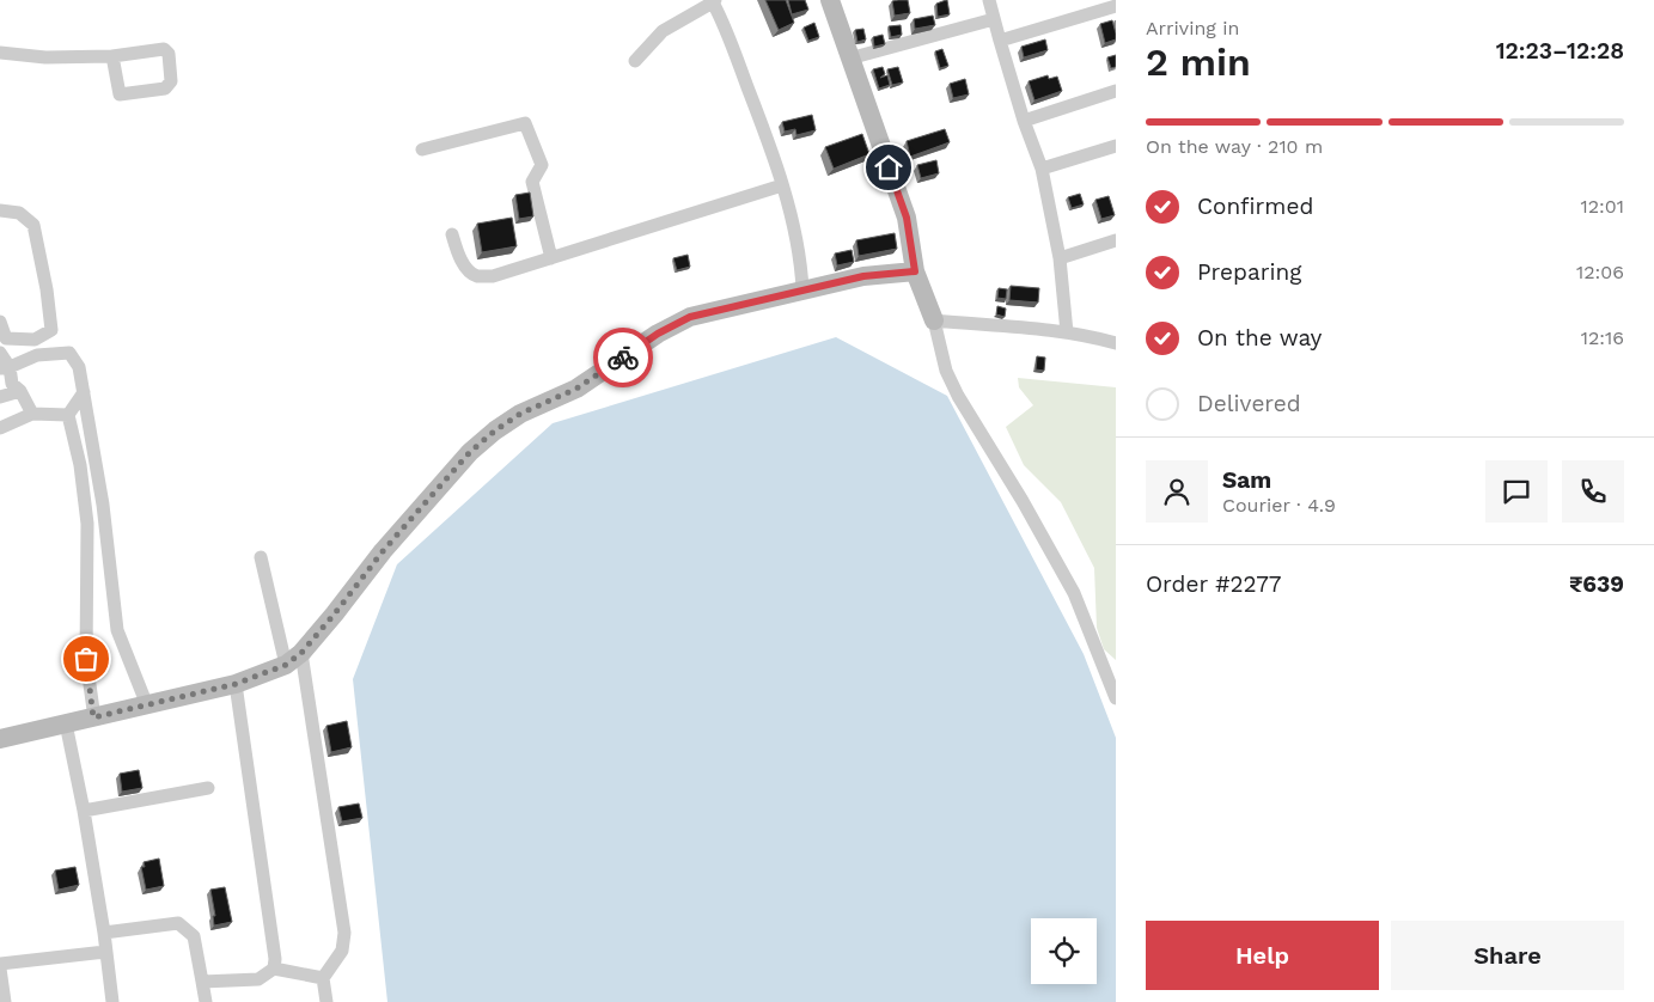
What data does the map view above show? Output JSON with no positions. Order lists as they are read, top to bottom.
{
  "page": {
    "heading": ["2 min", "Arriving in", "12:23–12:28"],
    "panel": [
      "Sam",
      "Courier · 4.9",
      "Order #2277",
      "₹639"
    ],
    "bar": "On the way · 210 m",
    "list": [
      ["Confirmed", "12:01"],
      ["Preparing", "12:06"],
      ["On the way", "12:16"],
      "Delivered"
    ],
    "buttons": ["Help", "Share"]
  }
}
